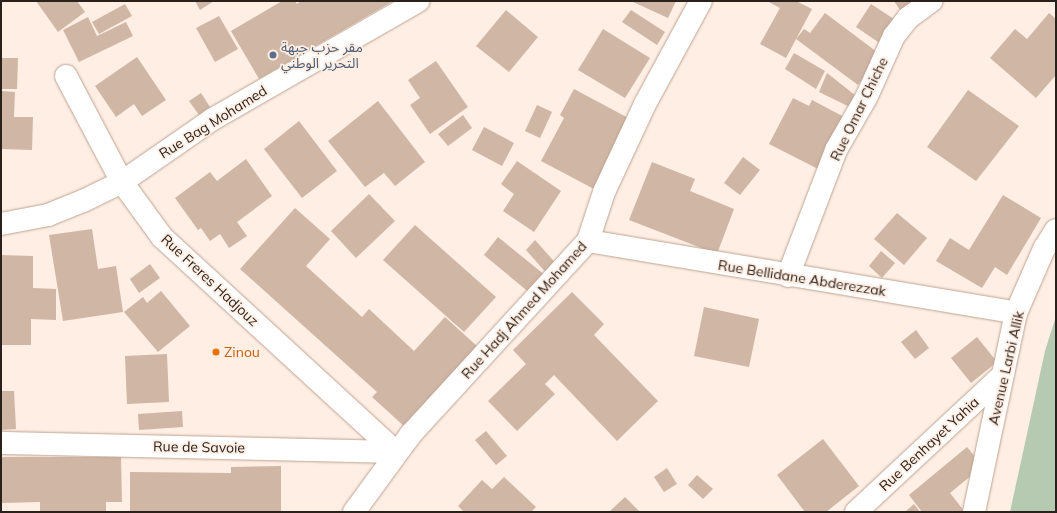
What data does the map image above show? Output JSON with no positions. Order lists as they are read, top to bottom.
{
  "streets": {
    "street": [
      "Rue Omar Chiche",
      "Rue Bag Mohamed",
      "Rue Bellidane Abderezzak",
      "Rue Freres Hadjouz",
      "Rue Hadj Ahmed Mohamed",
      "Avenue Larbi Allik",
      "Rue Benhayet Yahia",
      "Rue de Savoie"
    ]
  },
  "crossings": [
    ["Rue Omar Chiche", "Rue Bellidane Abderezzak"],
    ["Rue Bag Mohamed", "Rue Freres Hadjouz"],
    ["Rue Bellidane Abderezzak", "Rue Hadj Ahmed Mohamed"],
    ["Rue Bellidane Abderezzak", "Avenue Larbi Allik"],
    ["Rue Freres Hadjouz", "Rue Hadj Ahmed Mohamed"],
    ["Rue Freres Hadjouz", "Rue de Savoie"],
    ["Rue Hadj Ahmed Mohamed", "Rue de Savoie"],
    ["Avenue Larbi Allik", "Rue Benhayet Yahia"]
  ],
  "places": ["مقر حزب جبهة التحرير الوطني", "Zinou"]
}
